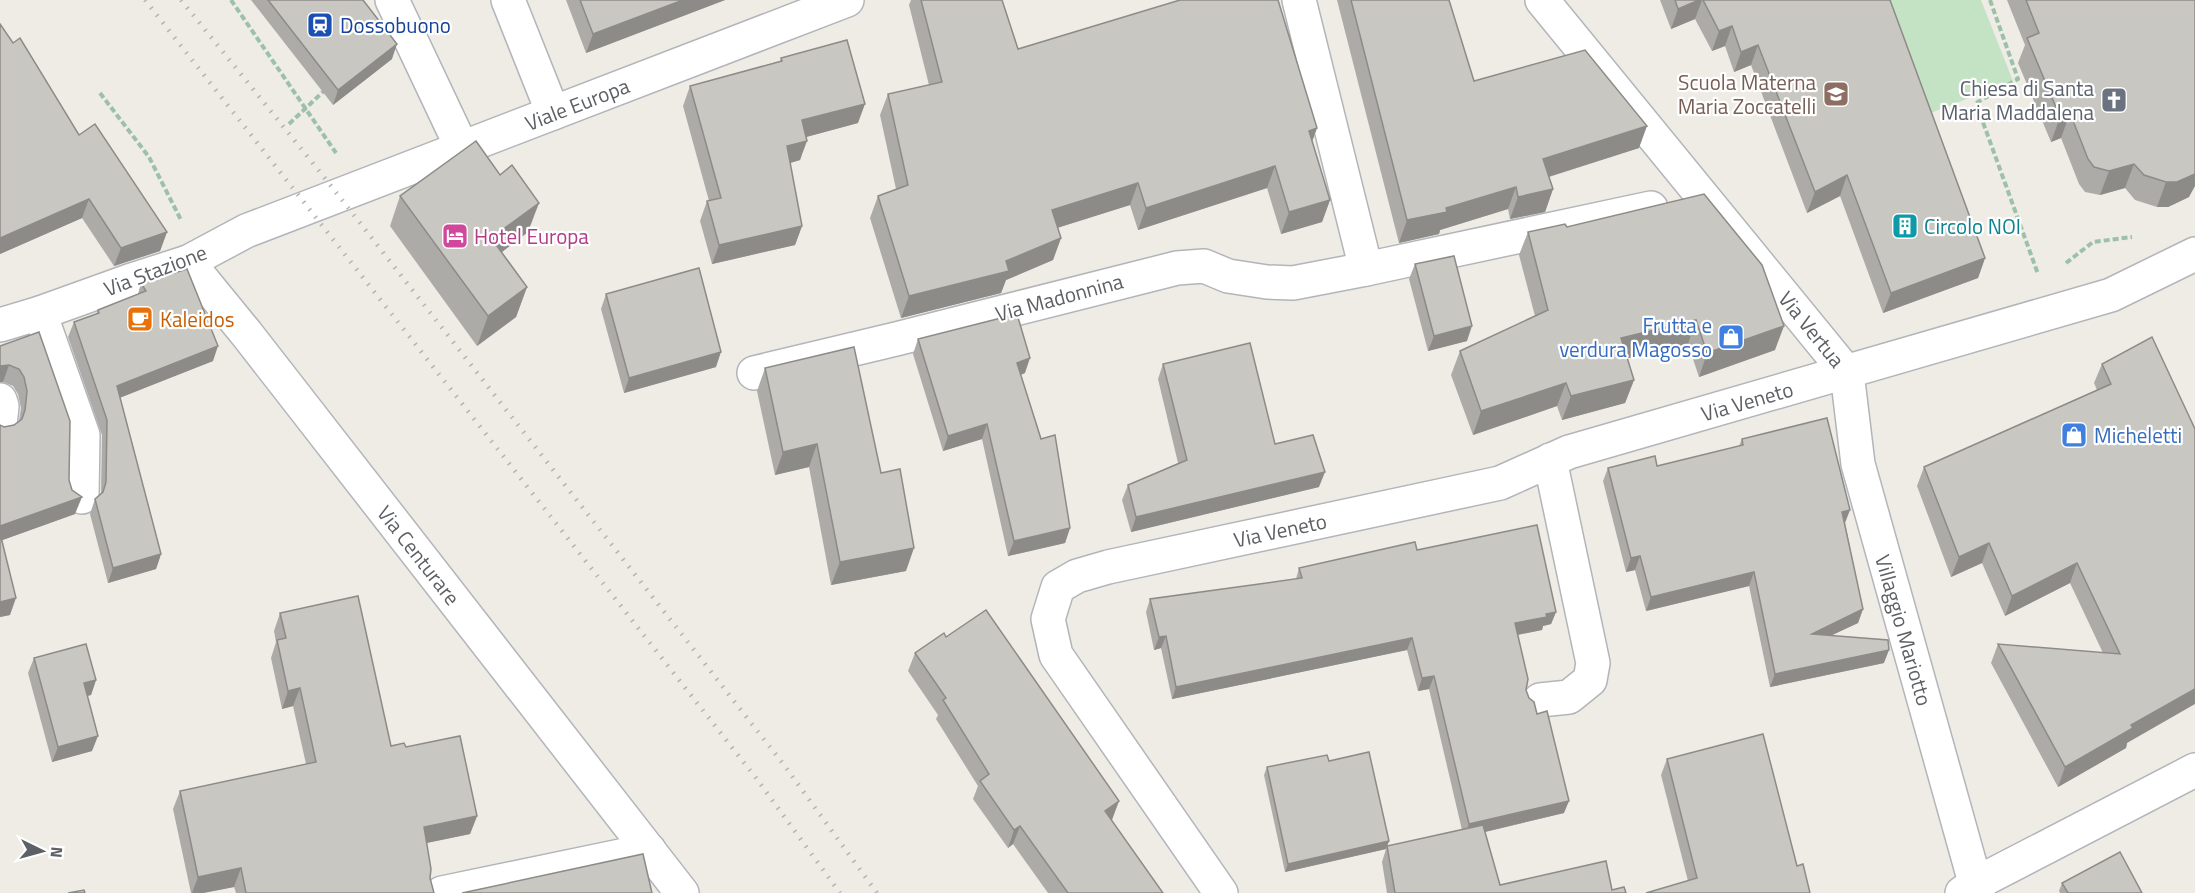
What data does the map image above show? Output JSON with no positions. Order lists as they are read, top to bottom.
{
  "streets": {
    "street": [
      "Viale Europa",
      "Via Stazione",
      "Via Madonnina",
      "Via Vertua",
      "Via Veneto",
      "Via Centurare",
      "Villaggio Mariotto"
    ]
  },
  "crossings": [
    ["Viale Europa", "Via Stazione"],
    ["Via Stazione", "Via Centurare"],
    ["Via Madonnina", "Via Vertua"],
    ["Via Vertua", "Via Veneto"],
    ["Via Vertua", "Villaggio Mariotto"],
    ["Via Veneto", "Villaggio Mariotto"]
  ],
  "places": {
    "station": ["Dossobuono"],
    "school or university": ["Scuola Materna Maria Zoccatelli"],
    "church": ["Chiesa di Santa Maria Maddalena"],
    "building": ["Circolo NOI"],
    "hotel": ["Hotel Europa"],
    "cafe": ["Kaleidos"],
    "shop": ["Frutta e verdura Magosso", "Micheletti"]
  },
  "north": "right"
}
